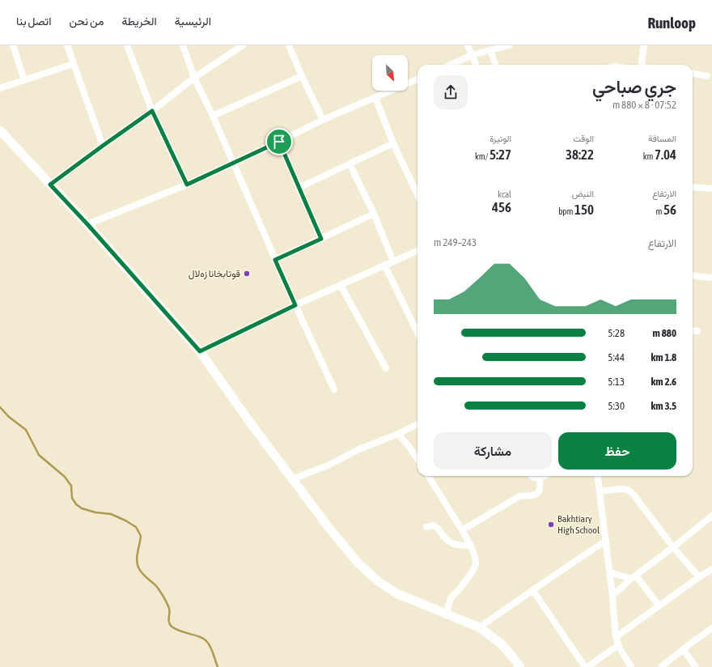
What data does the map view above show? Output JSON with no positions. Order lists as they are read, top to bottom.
{
  "places": ["قوتابخانا زەلال", "Bakhtiary High School"],
  "north": "bottom right",
  "page": {
    "header": "Runloop",
    "nav": [
      "الرئيسية",
      "الخريطة",
      "من نحن",
      "اتصل بنا"
    ],
    "heading": ["جري صباحي", "07:52 · 8 × 880 m"],
    "stats": [
      ["المسافة", "7.04 km"],
      ["الوقت", "38:22"],
      ["الوتيرة", "5:27 /km"],
      ["الارتفاع", "56 m"],
      ["النبض", "150 bpm"],
      ["kcal", "456"]
    ],
    "chart": ["الارتفاع", "243–249 m"],
    "list": [
      {
        "name": "880 m",
        "note": "5:28"
      },
      {
        "name": "1.8 km",
        "note": "5:44"
      },
      {
        "name": "2.6 km",
        "note": "5:13"
      },
      {
        "name": "3.5 km",
        "note": "5:30"
      }
    ],
    "buttons": ["حفظ", "مشاركة"]
  }
}
